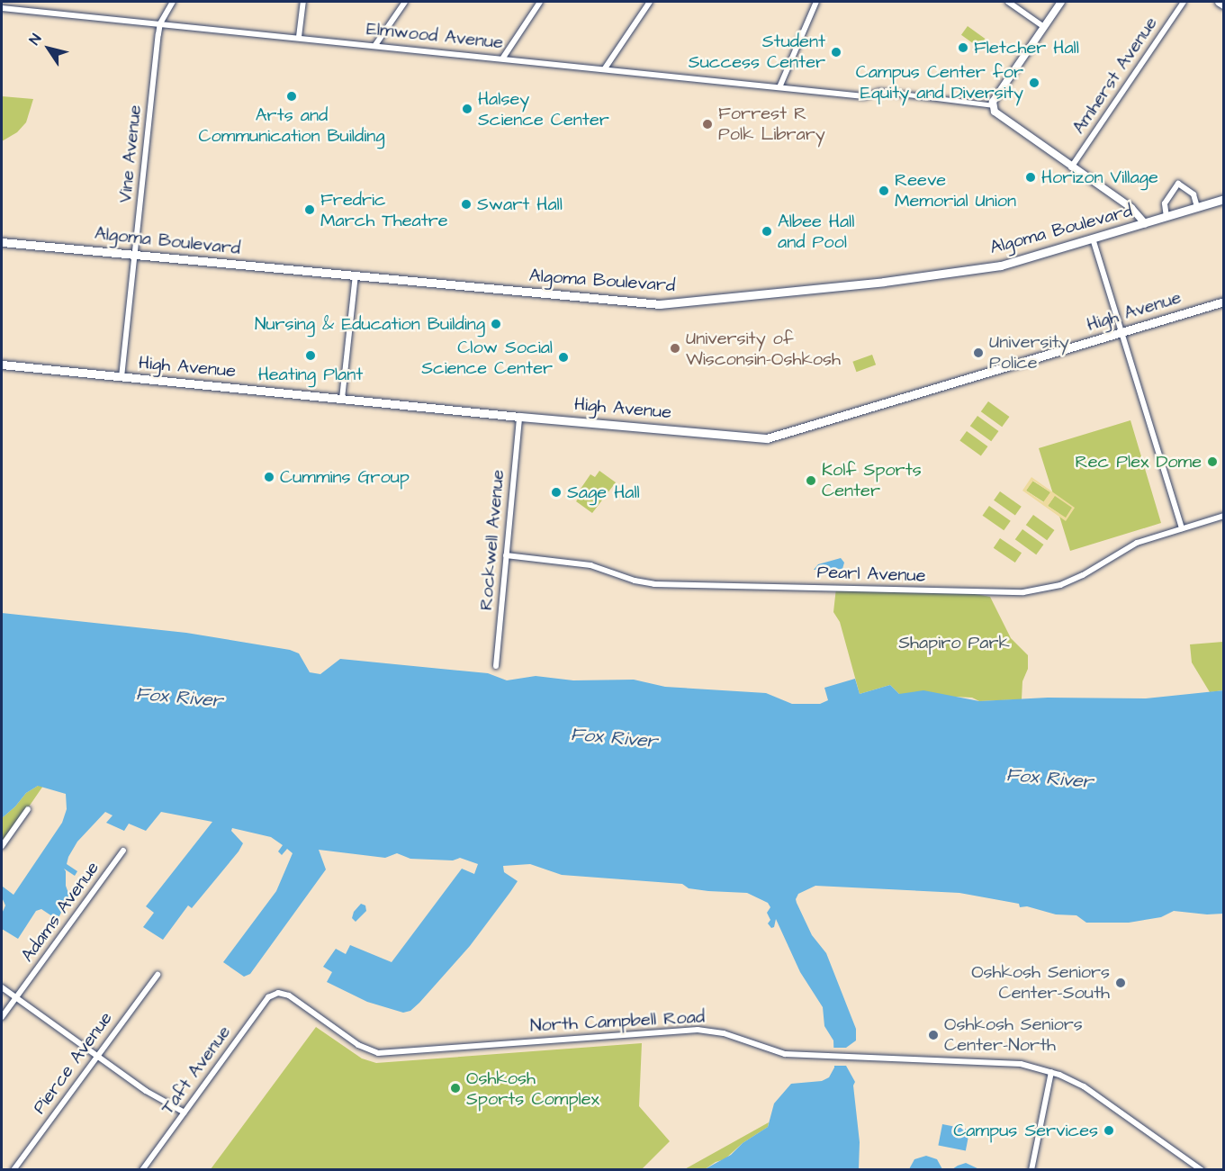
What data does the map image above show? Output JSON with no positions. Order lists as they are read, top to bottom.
{
  "streets": {
    "main road": ["Algoma Boulevard", "High Avenue"],
    "street": [
      "Elmwood Avenue",
      "Amherst Avenue",
      "Vine Avenue",
      "Rockwell Avenue",
      "Pearl Avenue",
      "Adams Avenue",
      "North Campbell Road",
      "Pierce Avenue",
      "Taft Avenue"
    ]
  },
  "crossings": [
    ["Elmwood Avenue", "Vine Avenue"],
    ["Vine Avenue", "Algoma Boulevard"],
    ["Vine Avenue", "High Avenue"],
    ["High Avenue", "Rockwell Avenue"],
    ["Rockwell Avenue", "Pearl Avenue"],
    ["North Campbell Road", "Taft Avenue"]
  ],
  "water": ["Fox River"],
  "parks": ["Shapiro Park"],
  "places": [
    "Fletcher Hall",
    "Student Success Center",
    "Campus Center for Equity and Diversity",
    "Arts and Communication Building",
    "Halsey Science Center",
    "Forrest R Polk Library",
    "Horizon Village",
    "Reeve Memorial Union",
    "Swart Hall",
    "Fredric March Theatre",
    "Albee Hall and Pool",
    "Nursing & Education Building",
    "University of Wisconsin-Oshkosh",
    "University Police",
    "Heating Plant",
    "Clow Social Science Center",
    "Rec Plex Dome",
    "Cummins Group",
    "Kolf Sports Center",
    "Sage Hall",
    "Oshkosh Seniors Center-South",
    "Oshkosh Seniors Center-North",
    "Oshkosh Sports Complex",
    "Campus Services"
  ],
  "north": "top left"
}
